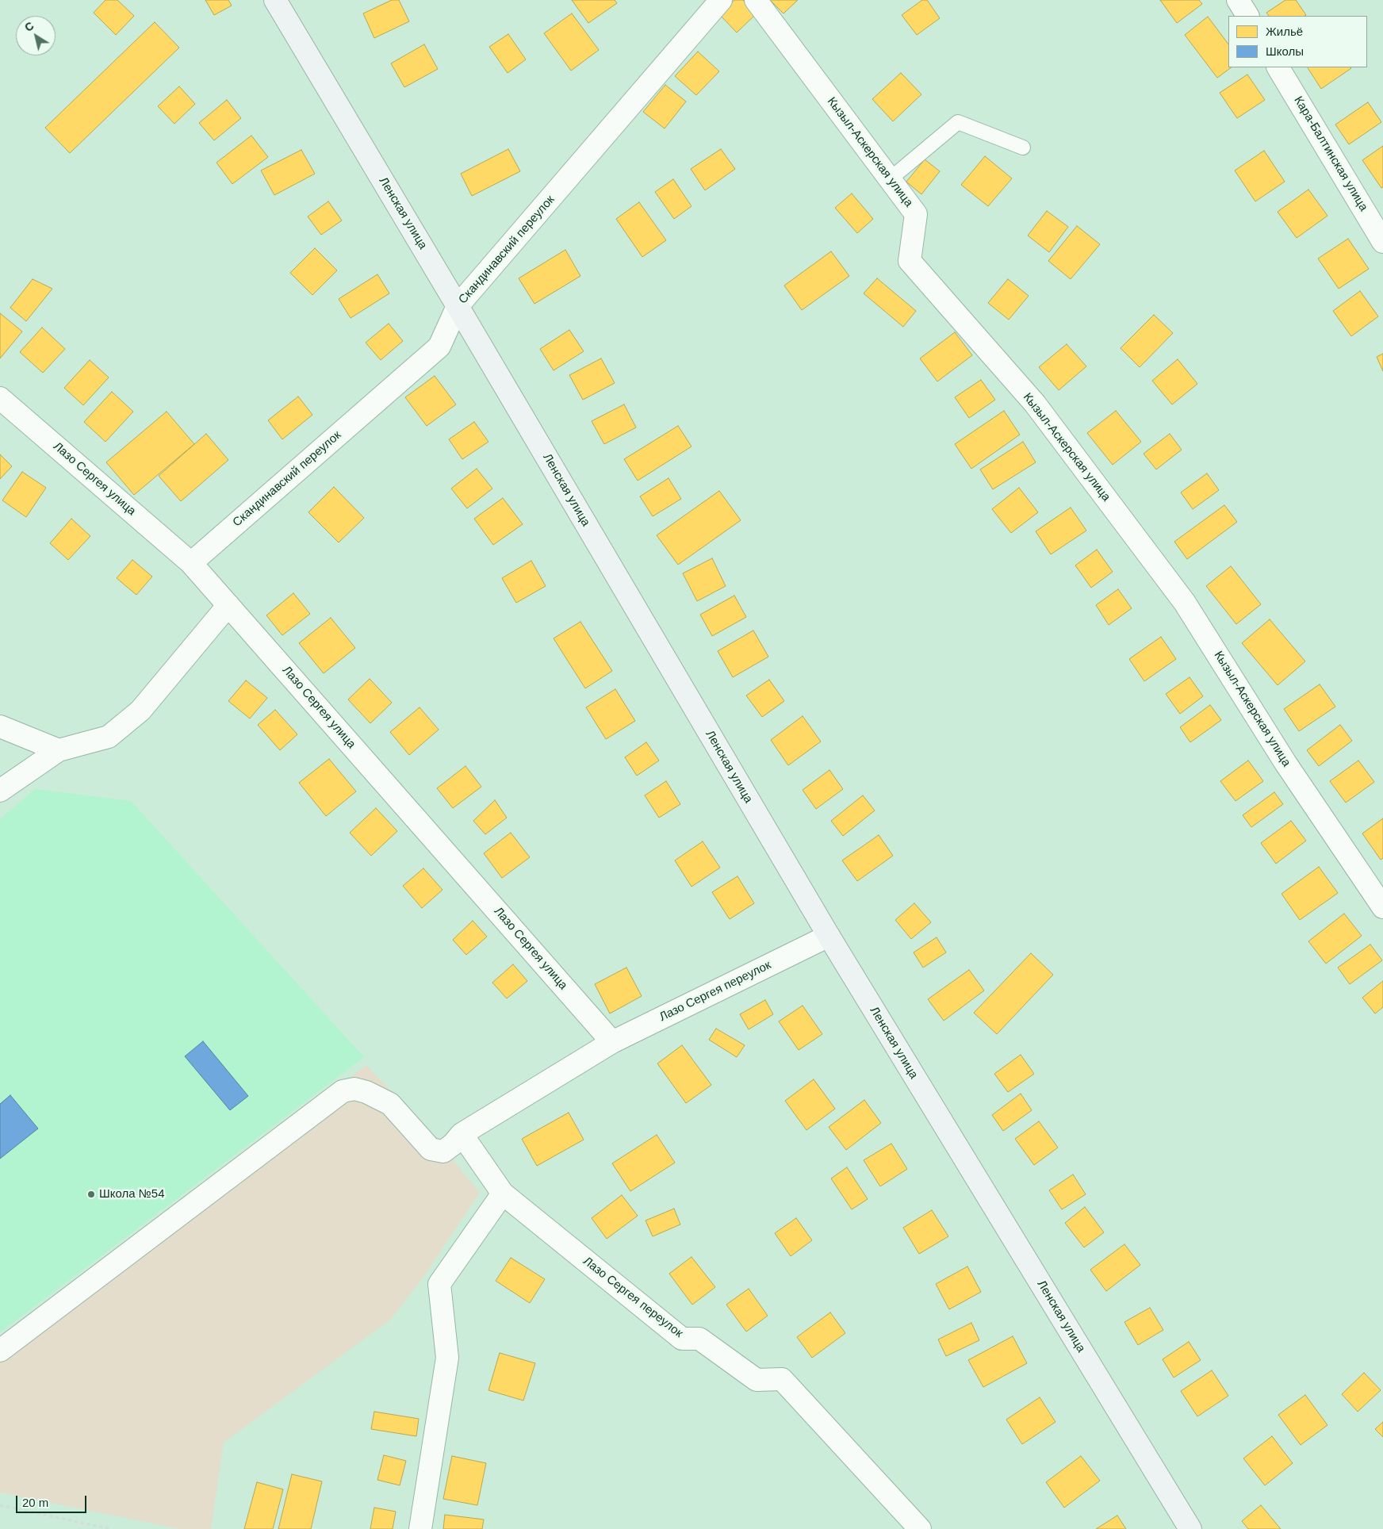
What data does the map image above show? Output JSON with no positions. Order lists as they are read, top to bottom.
{
  "streets": {
    "main road": ["Ленская улица"],
    "street": [
      "Кызыл-Аскерская улица",
      "Кара-Балтинская улица",
      "Скандинавский переулок",
      "Лазо Сергея улица",
      "Лазо Сергея переулок"
    ]
  },
  "crossings": [
    ["Ленская улица", "Скандинавский переулок"],
    ["Ленская улица", "Лазо Сергея переулок"],
    ["Скандинавский переулок", "Лазо Сергея улица"],
    ["Лазо Сергея улица", "Лазо Сергея переулок"]
  ],
  "places": ["Школа №54"],
  "legend": ["Жильё", "Школы"],
  "scale_bar": "20 m",
  "north": "top left"
}
